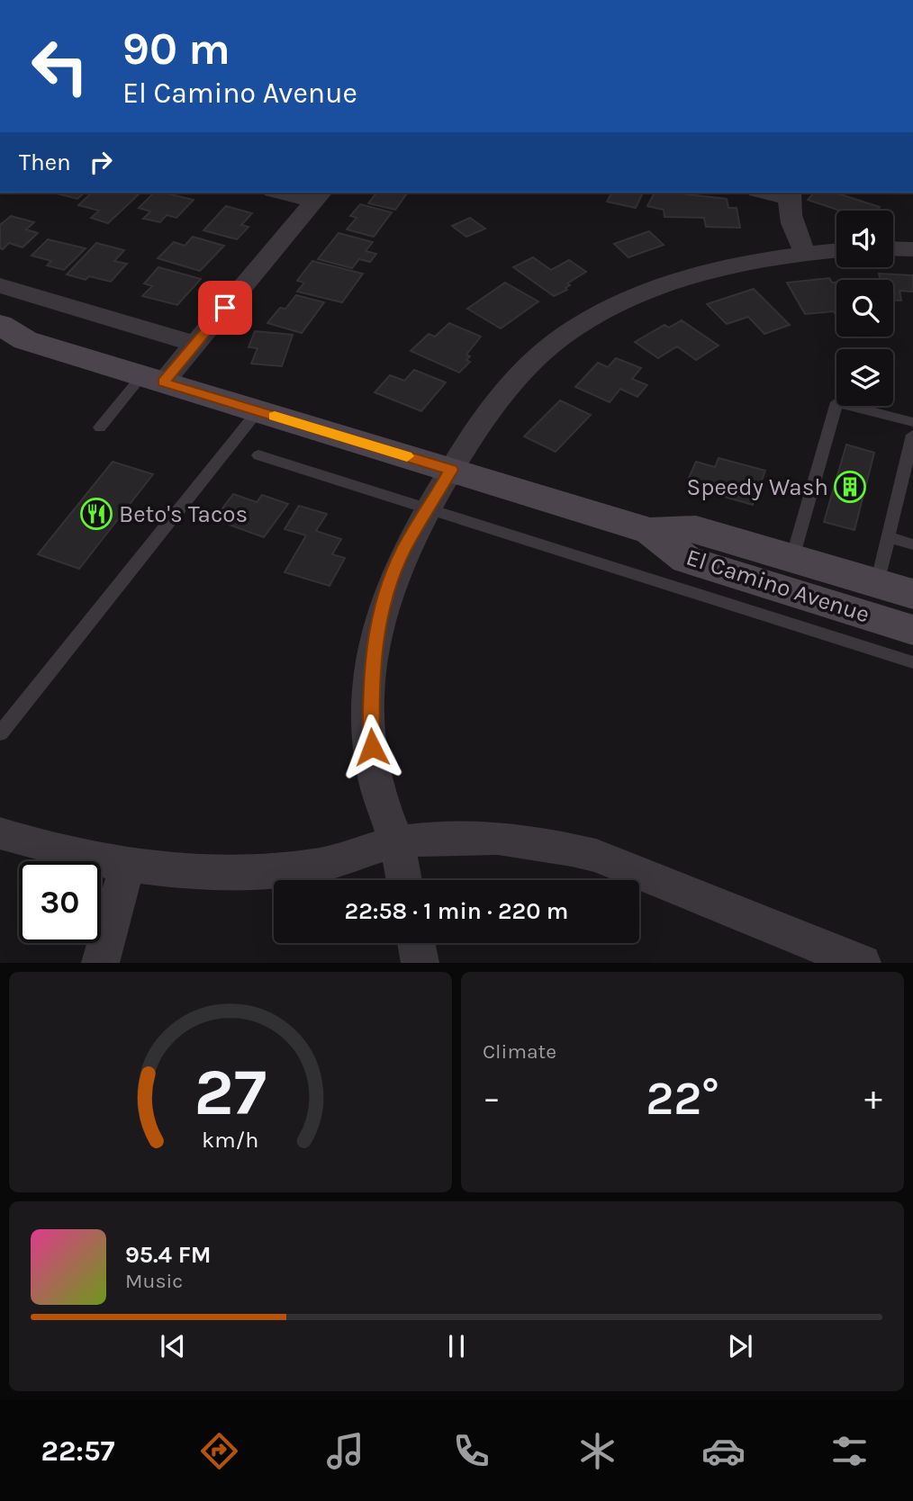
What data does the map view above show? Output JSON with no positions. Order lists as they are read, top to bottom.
{
  "streets": {
    "main road": ["El Camino Avenue"]
  },
  "places": {
    "building": ["Speedy Wash"],
    "restaurant": ["Beto's Tacos"]
  },
  "page": {
    "turn": ["90 m", "El Camino Avenue"],
    "then": "Then",
    "limit": "30",
    "trip": "22:58 · 1 min · 220 m",
    "tile": "Climate",
    "heat": ["−", "22°", "+"],
    "song": ["95.4 FM", "Music"],
    "tabs": "22:57",
    "gauge": ["27", "km/h"]
  }
}
